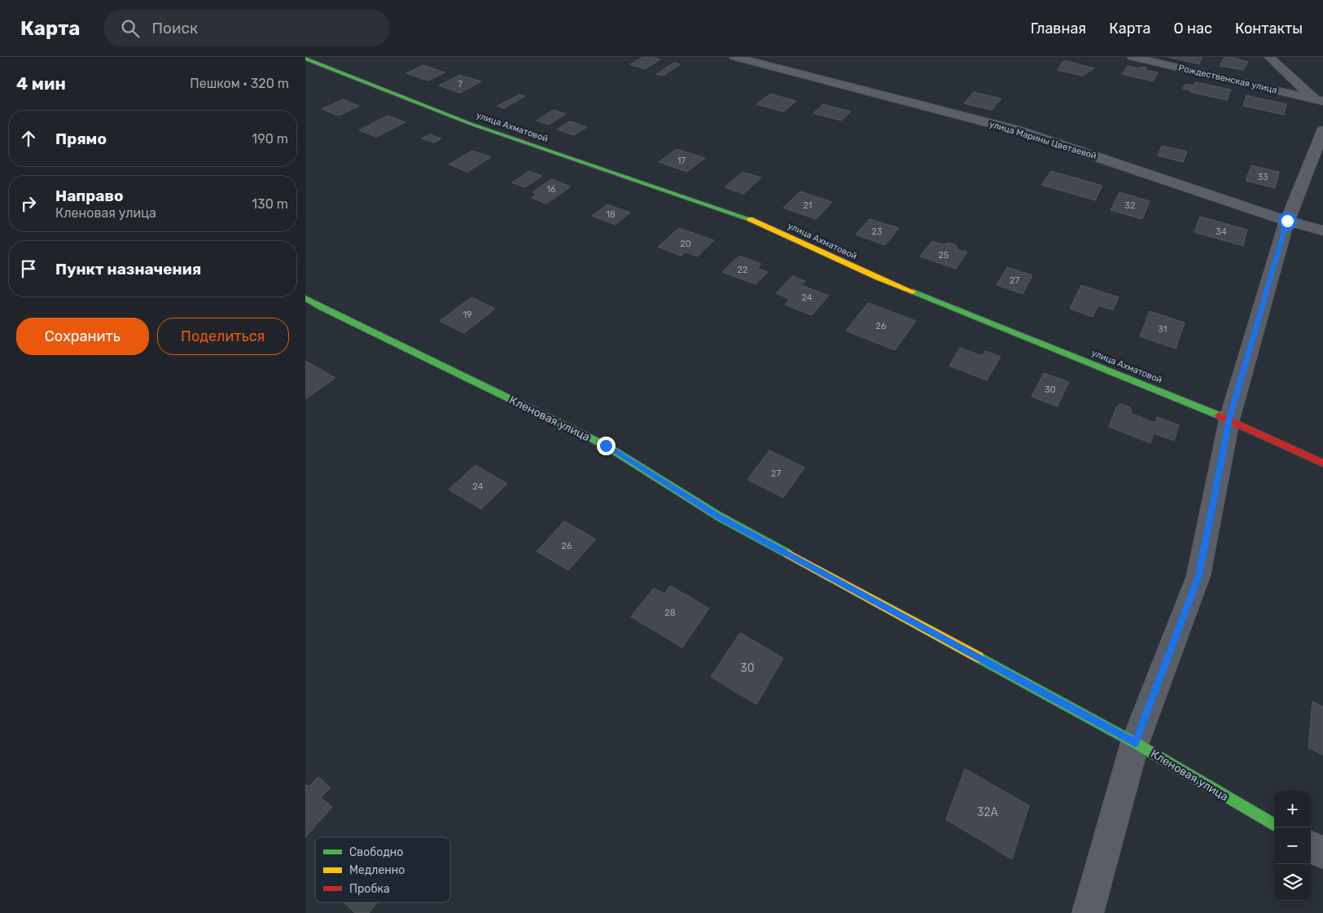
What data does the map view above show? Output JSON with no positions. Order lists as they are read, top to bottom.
{
  "streets": {
    "street": [
      "Рождественская улица",
      "улица Ахматовой",
      "улица Марины Цветаевой",
      "Кленовая улица"
    ]
  },
  "house_numbers": [
    "7",
    "17",
    "33",
    "16",
    "21",
    "32",
    "18",
    "23",
    "34",
    "20",
    "25",
    "22",
    "27",
    "24",
    "19",
    "26",
    "31",
    "30",
    "27",
    "24",
    "26",
    "28",
    "30",
    "32А"
  ],
  "legend": ["Свободно", "Медленно", "Пробка"],
  "page": {
    "header": "Карта",
    "search": "Поиск",
    "nav": [
      "Главная",
      "Карта",
      "О нас",
      "Контакты"
    ],
    "heading": ["4 мин", "Пешком · 320 m"],
    "list": [
      ["Прямо", "190 m"],
      ["Направо", "Кленовая улица", "130 m"],
      "Пункт назначения"
    ],
    "buttons": ["Сохранить", "Поделиться"],
    "map_buttons": ["+", "−"]
  }
}
